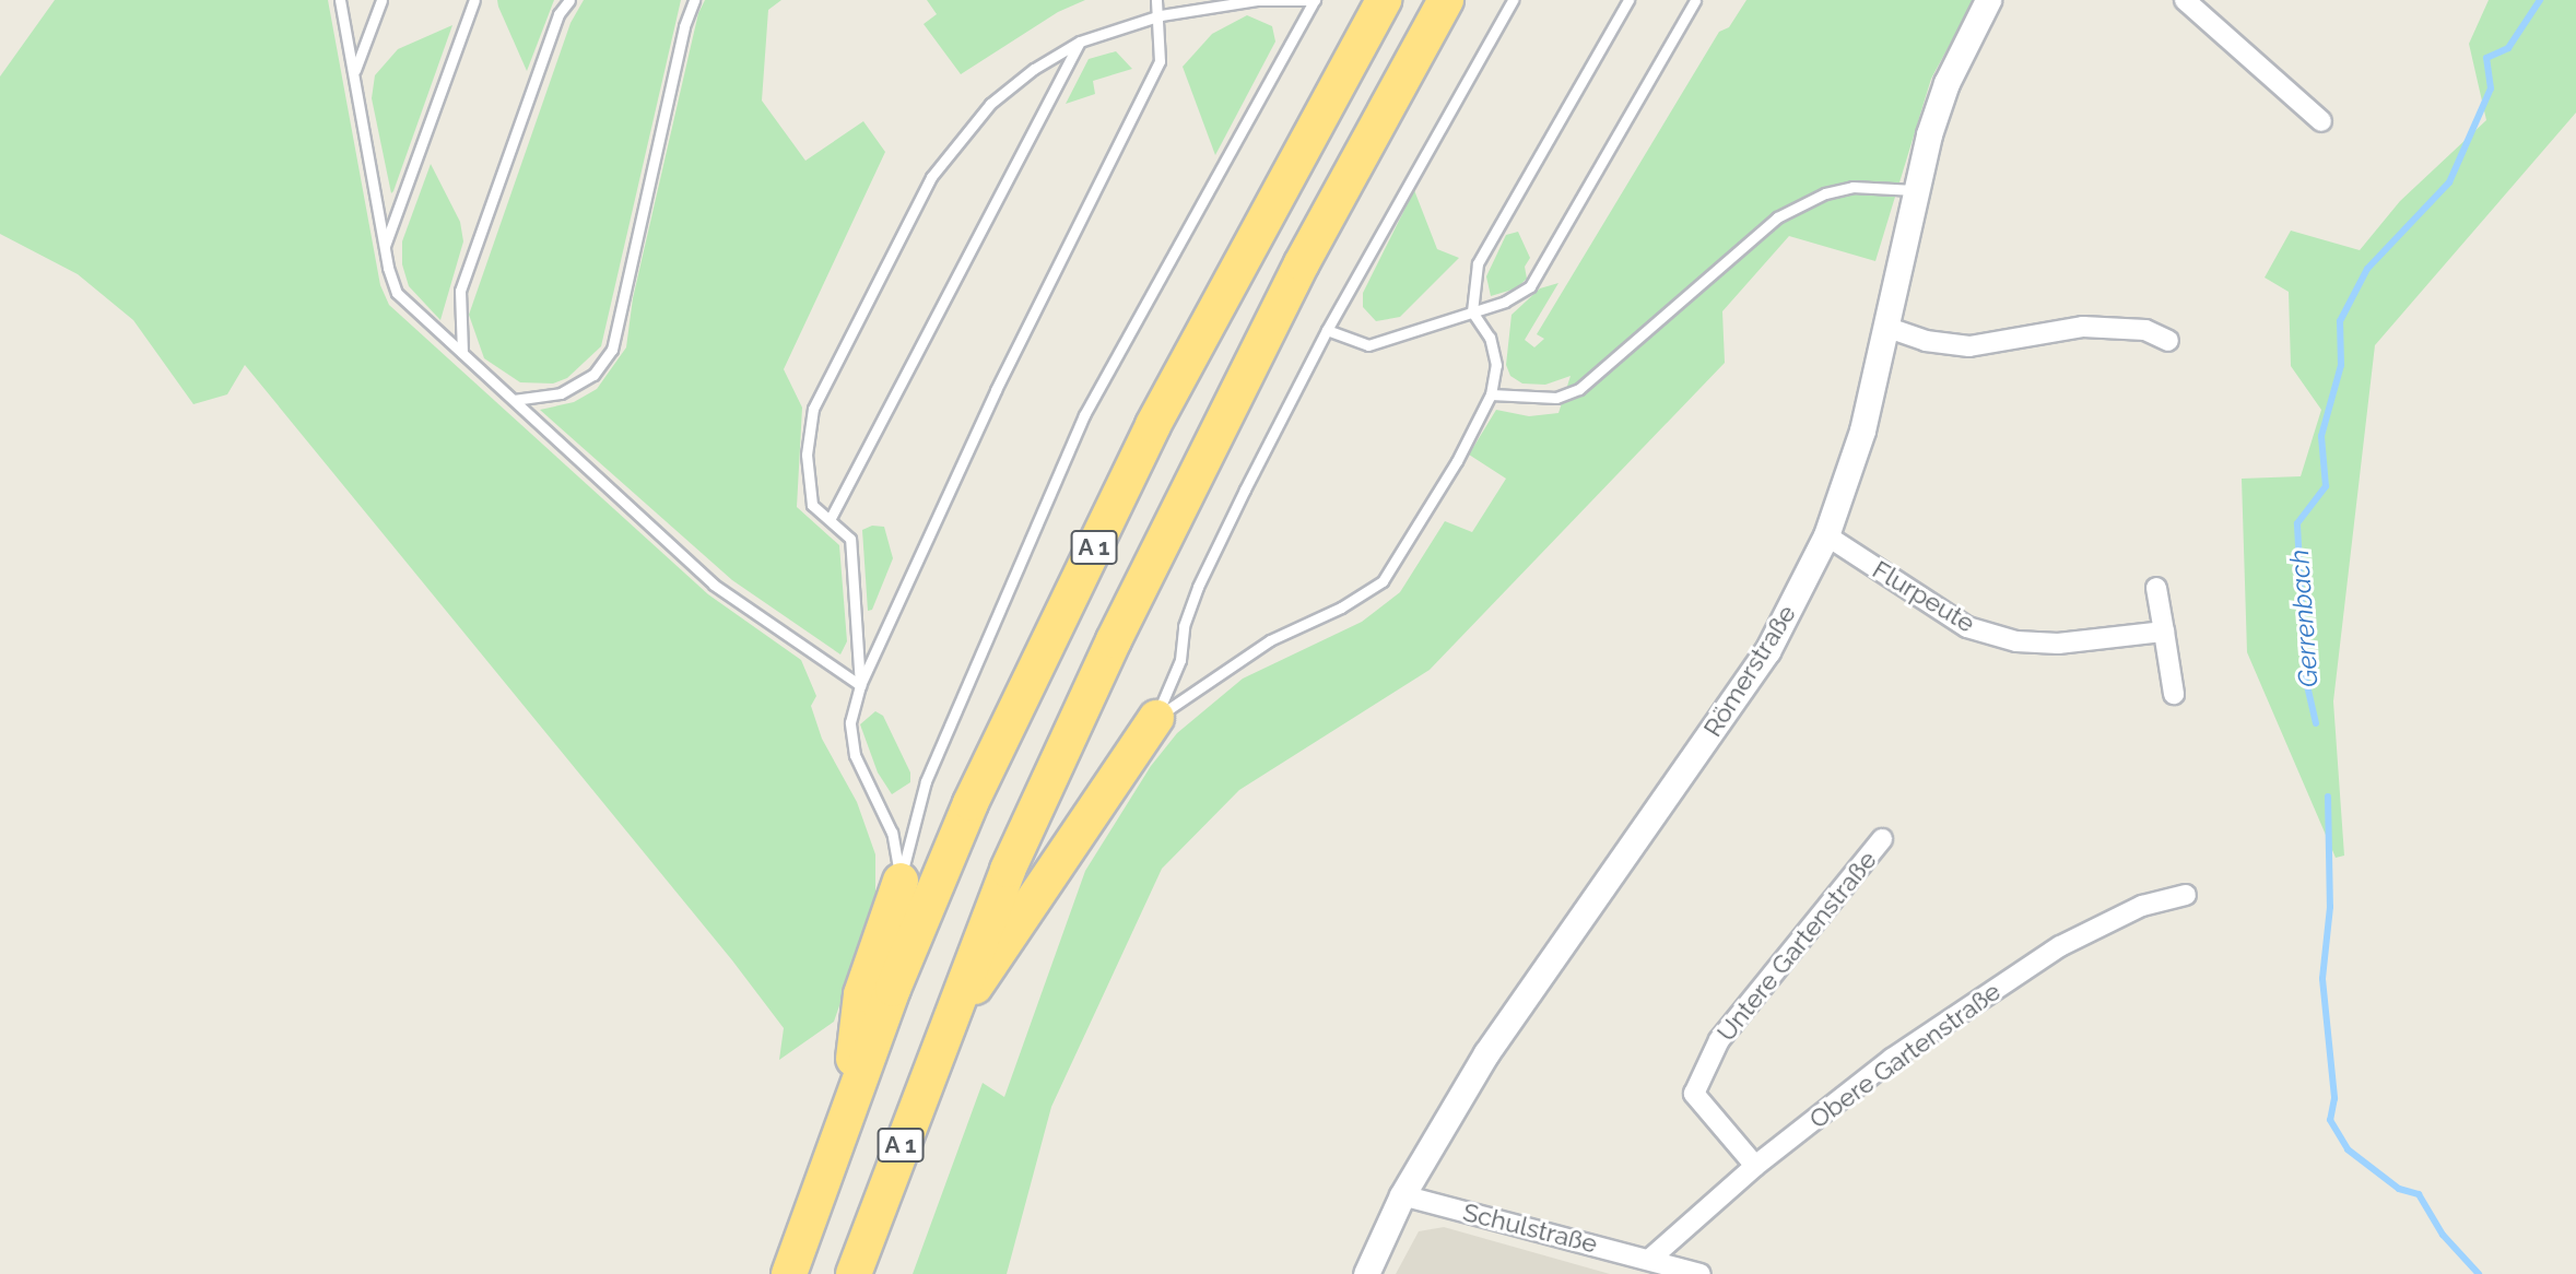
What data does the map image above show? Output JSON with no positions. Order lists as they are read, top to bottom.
{
  "streets": {
    "highway": ["A 1"],
    "street": [
      "Flurpeute",
      "Römerstraße",
      "Untere Gartenstraße",
      "Obere Gartenstraße",
      "Schulstraße"
    ]
  },
  "crossings": [
    ["Flurpeute", "Römerstraße"],
    ["Römerstraße", "Schulstraße"],
    ["Untere Gartenstraße", "Obere Gartenstraße"],
    ["Obere Gartenstraße", "Schulstraße"]
  ],
  "water": ["Gerrenbach"]
}
